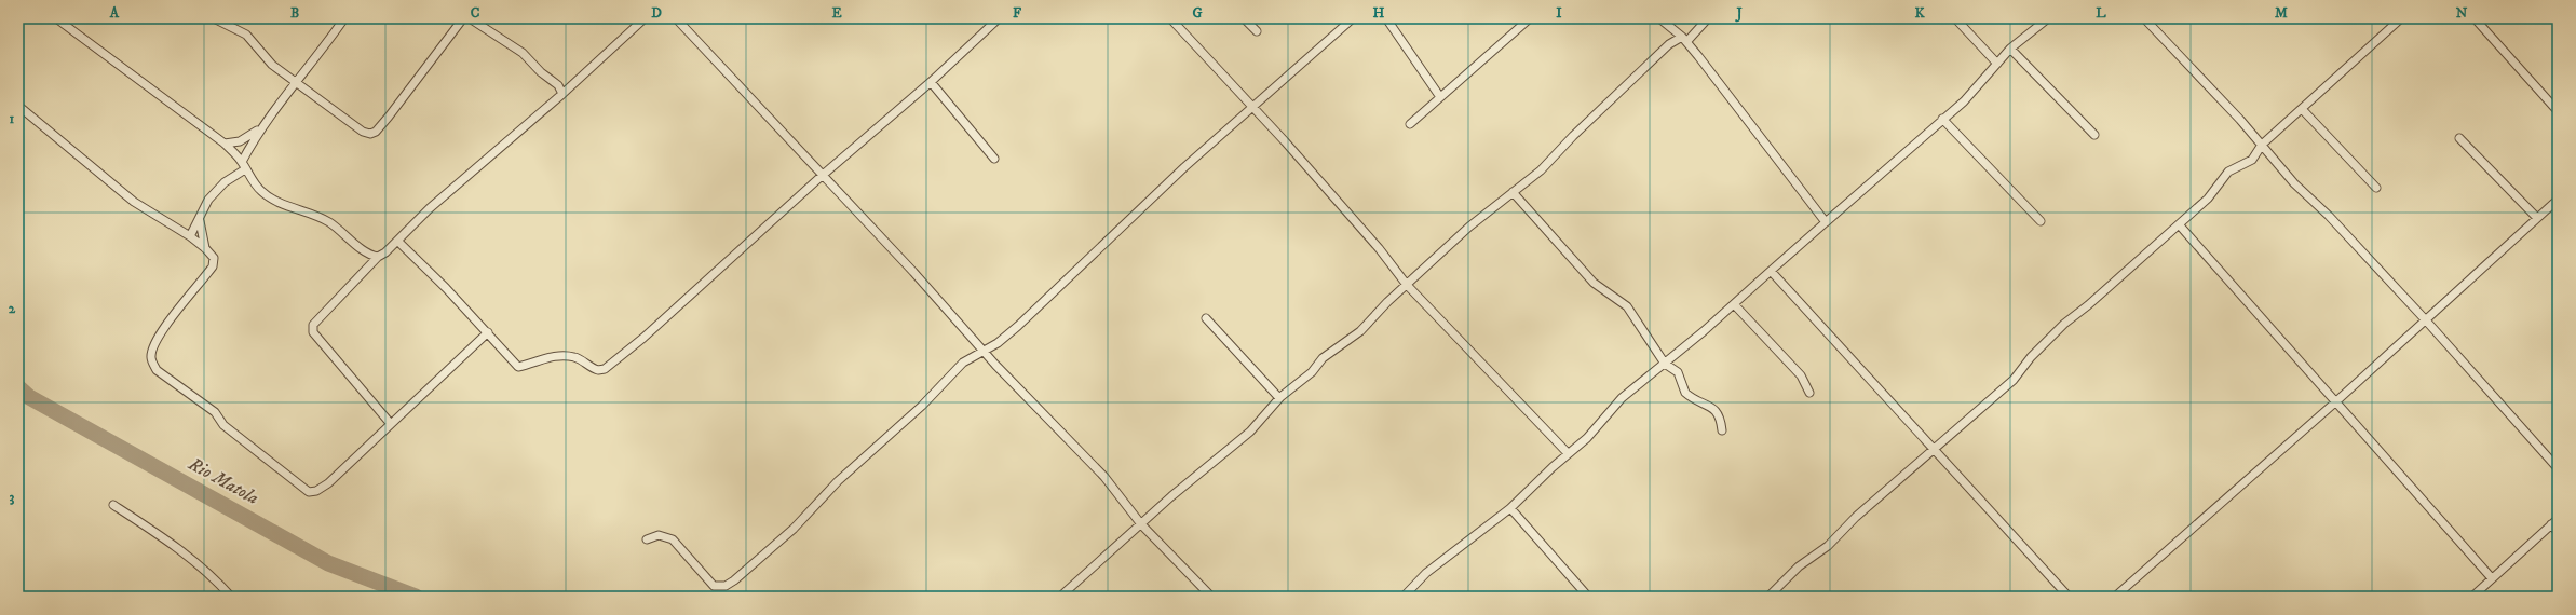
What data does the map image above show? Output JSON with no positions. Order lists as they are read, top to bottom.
{
  "water": ["Rio Matola"],
  "grid": {
    "columns": [
      "A",
      "B",
      "C",
      "D",
      "E",
      "F",
      "G",
      "H",
      "I",
      "J",
      "K",
      "L",
      "M",
      "N"
    ],
    "rows": ["1", "2", "3"]
  }
}
